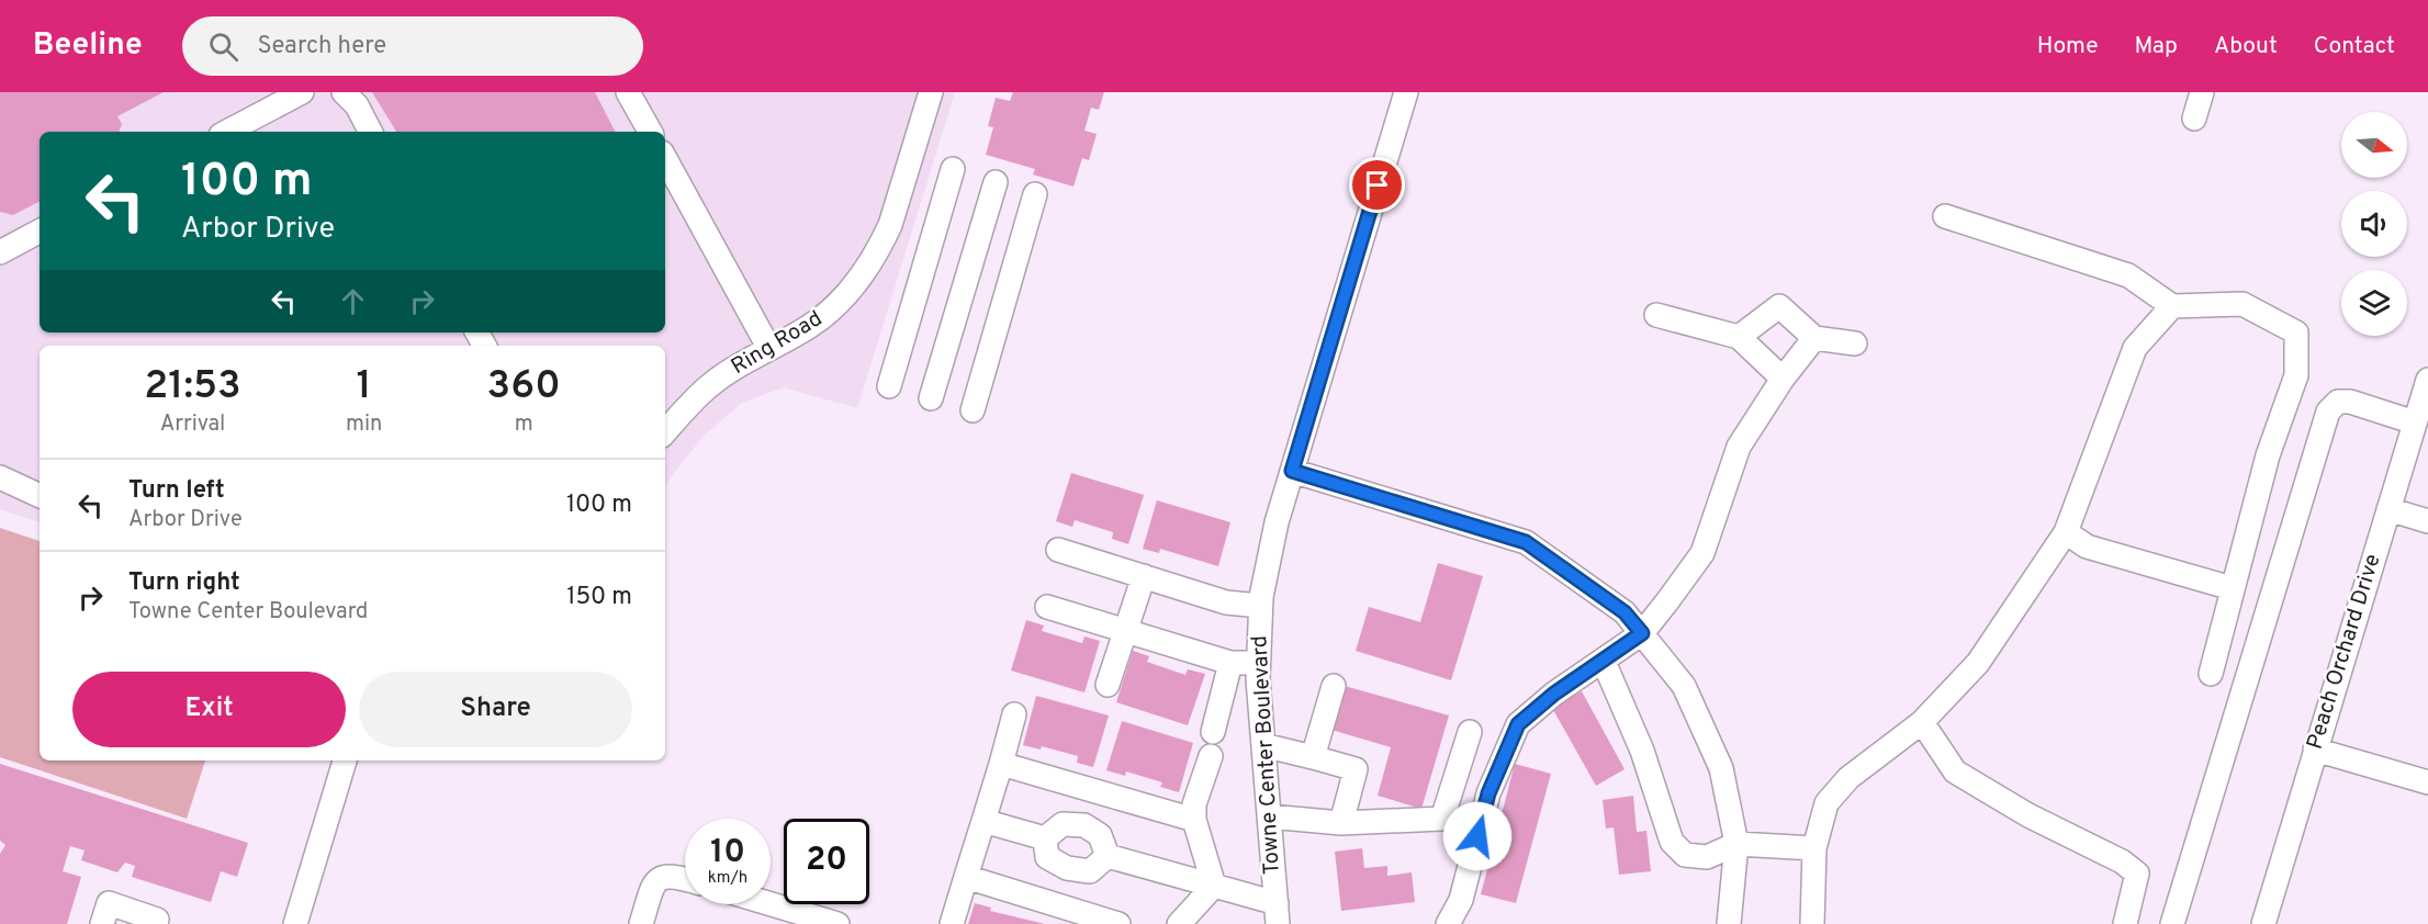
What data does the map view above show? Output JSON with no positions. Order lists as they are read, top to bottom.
{
  "streets": {
    "street": ["Ring Road", "Peach Orchard Drive", "Towne Center Boulevard"]
  },
  "north": "right",
  "page": {
    "header": "Beeline",
    "search": "Search here",
    "nav": [
      "Home",
      "Map",
      "About",
      "Contact"
    ],
    "turn": ["100 m", "Arbor Drive"],
    "eta": [
      "21:53",
      "Arrival",
      "1",
      "min",
      "360",
      "m"
    ],
    "list": [
      {
        "name": "Turn left",
        "note": "Arbor Drive",
        "value": "100 m"
      },
      {
        "name": "Turn right",
        "note": "Towne Center Boulevard",
        "value": "150 m"
      }
    ],
    "buttons": ["Exit", "Share"],
    "speed": "10 km/h",
    "limit": "20"
  }
}
